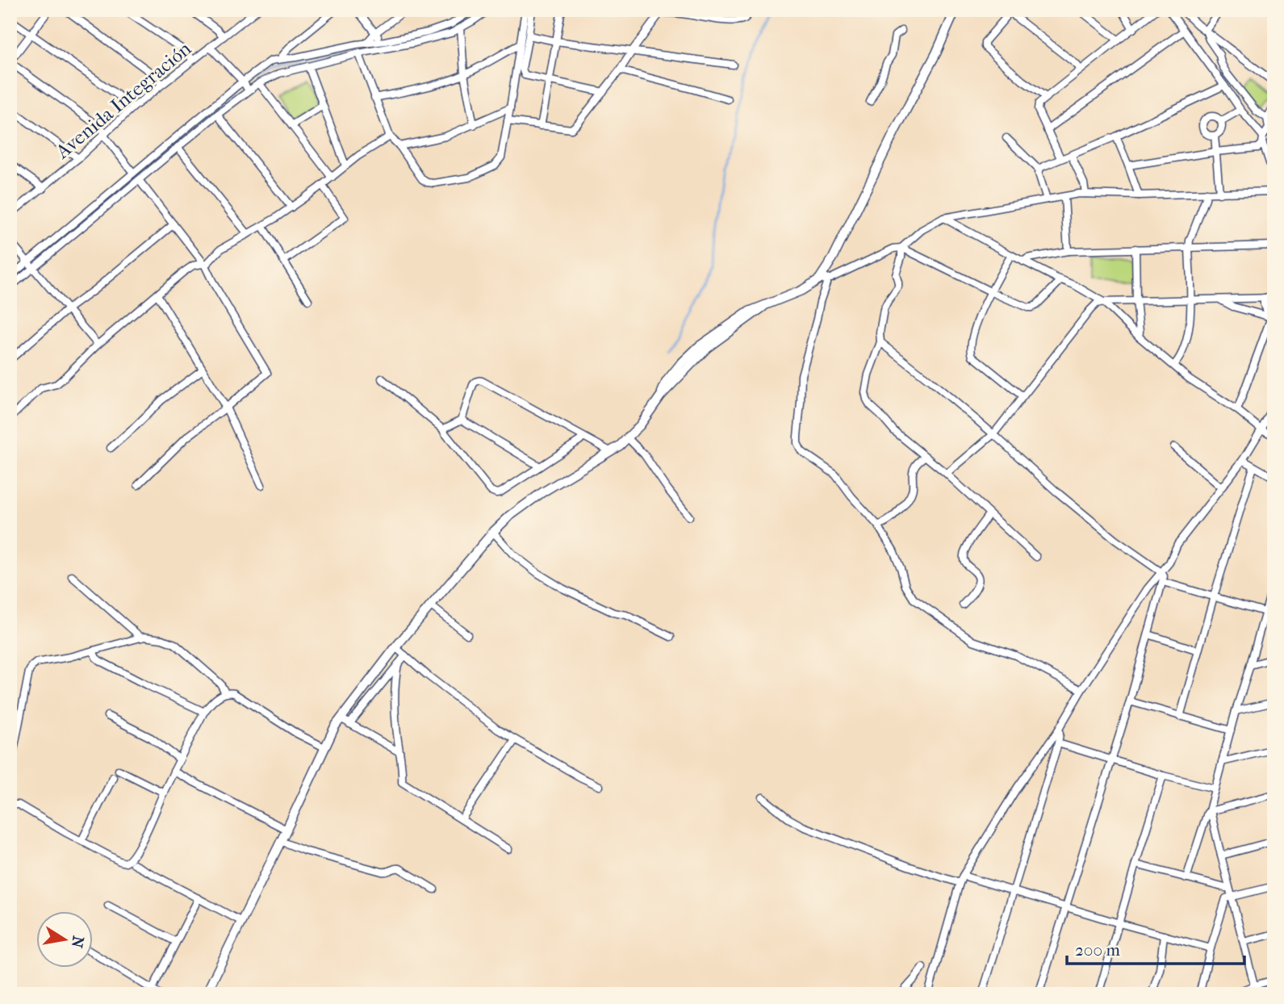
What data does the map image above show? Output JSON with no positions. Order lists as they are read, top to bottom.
{
  "streets": {
    "street": ["Avenida Integración"]
  },
  "scale_bar": "200 m",
  "north": "right"
}
